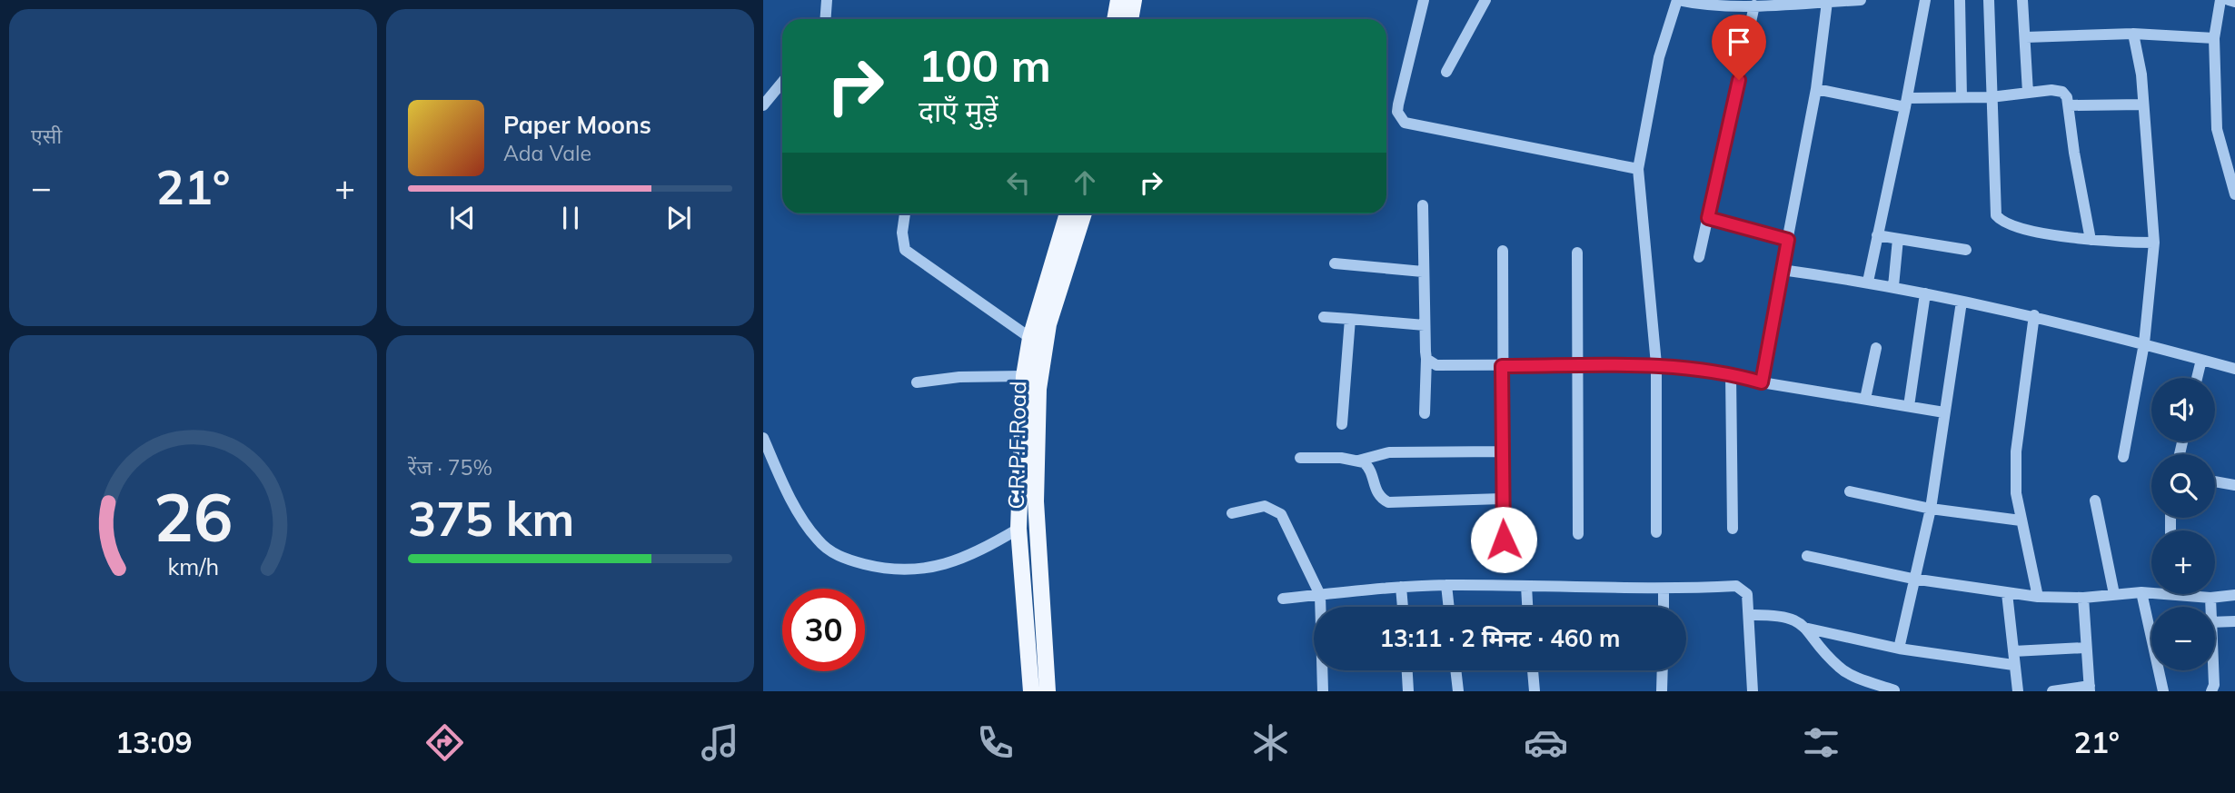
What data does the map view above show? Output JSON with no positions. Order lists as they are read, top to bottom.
{
  "streets": {
    "main road": ["C.R.P.F.Road"]
  },
  "page": {
    "tile": [
      "एसी",
      ["रेंज · 75%", "375 km"]
    ],
    "turn": ["100 m", "दाएँ मुड़ें"],
    "song": ["Paper Moons", "Ada Vale"],
    "heat": ["−", "21°", "+"],
    "map_buttons": ["+", "−"],
    "limit": "30",
    "trip": "13:11 · 2 मिनट · 460 m",
    "tabs": ["13:09", "21°"],
    "gauge": ["26", "km/h"]
  }
}
